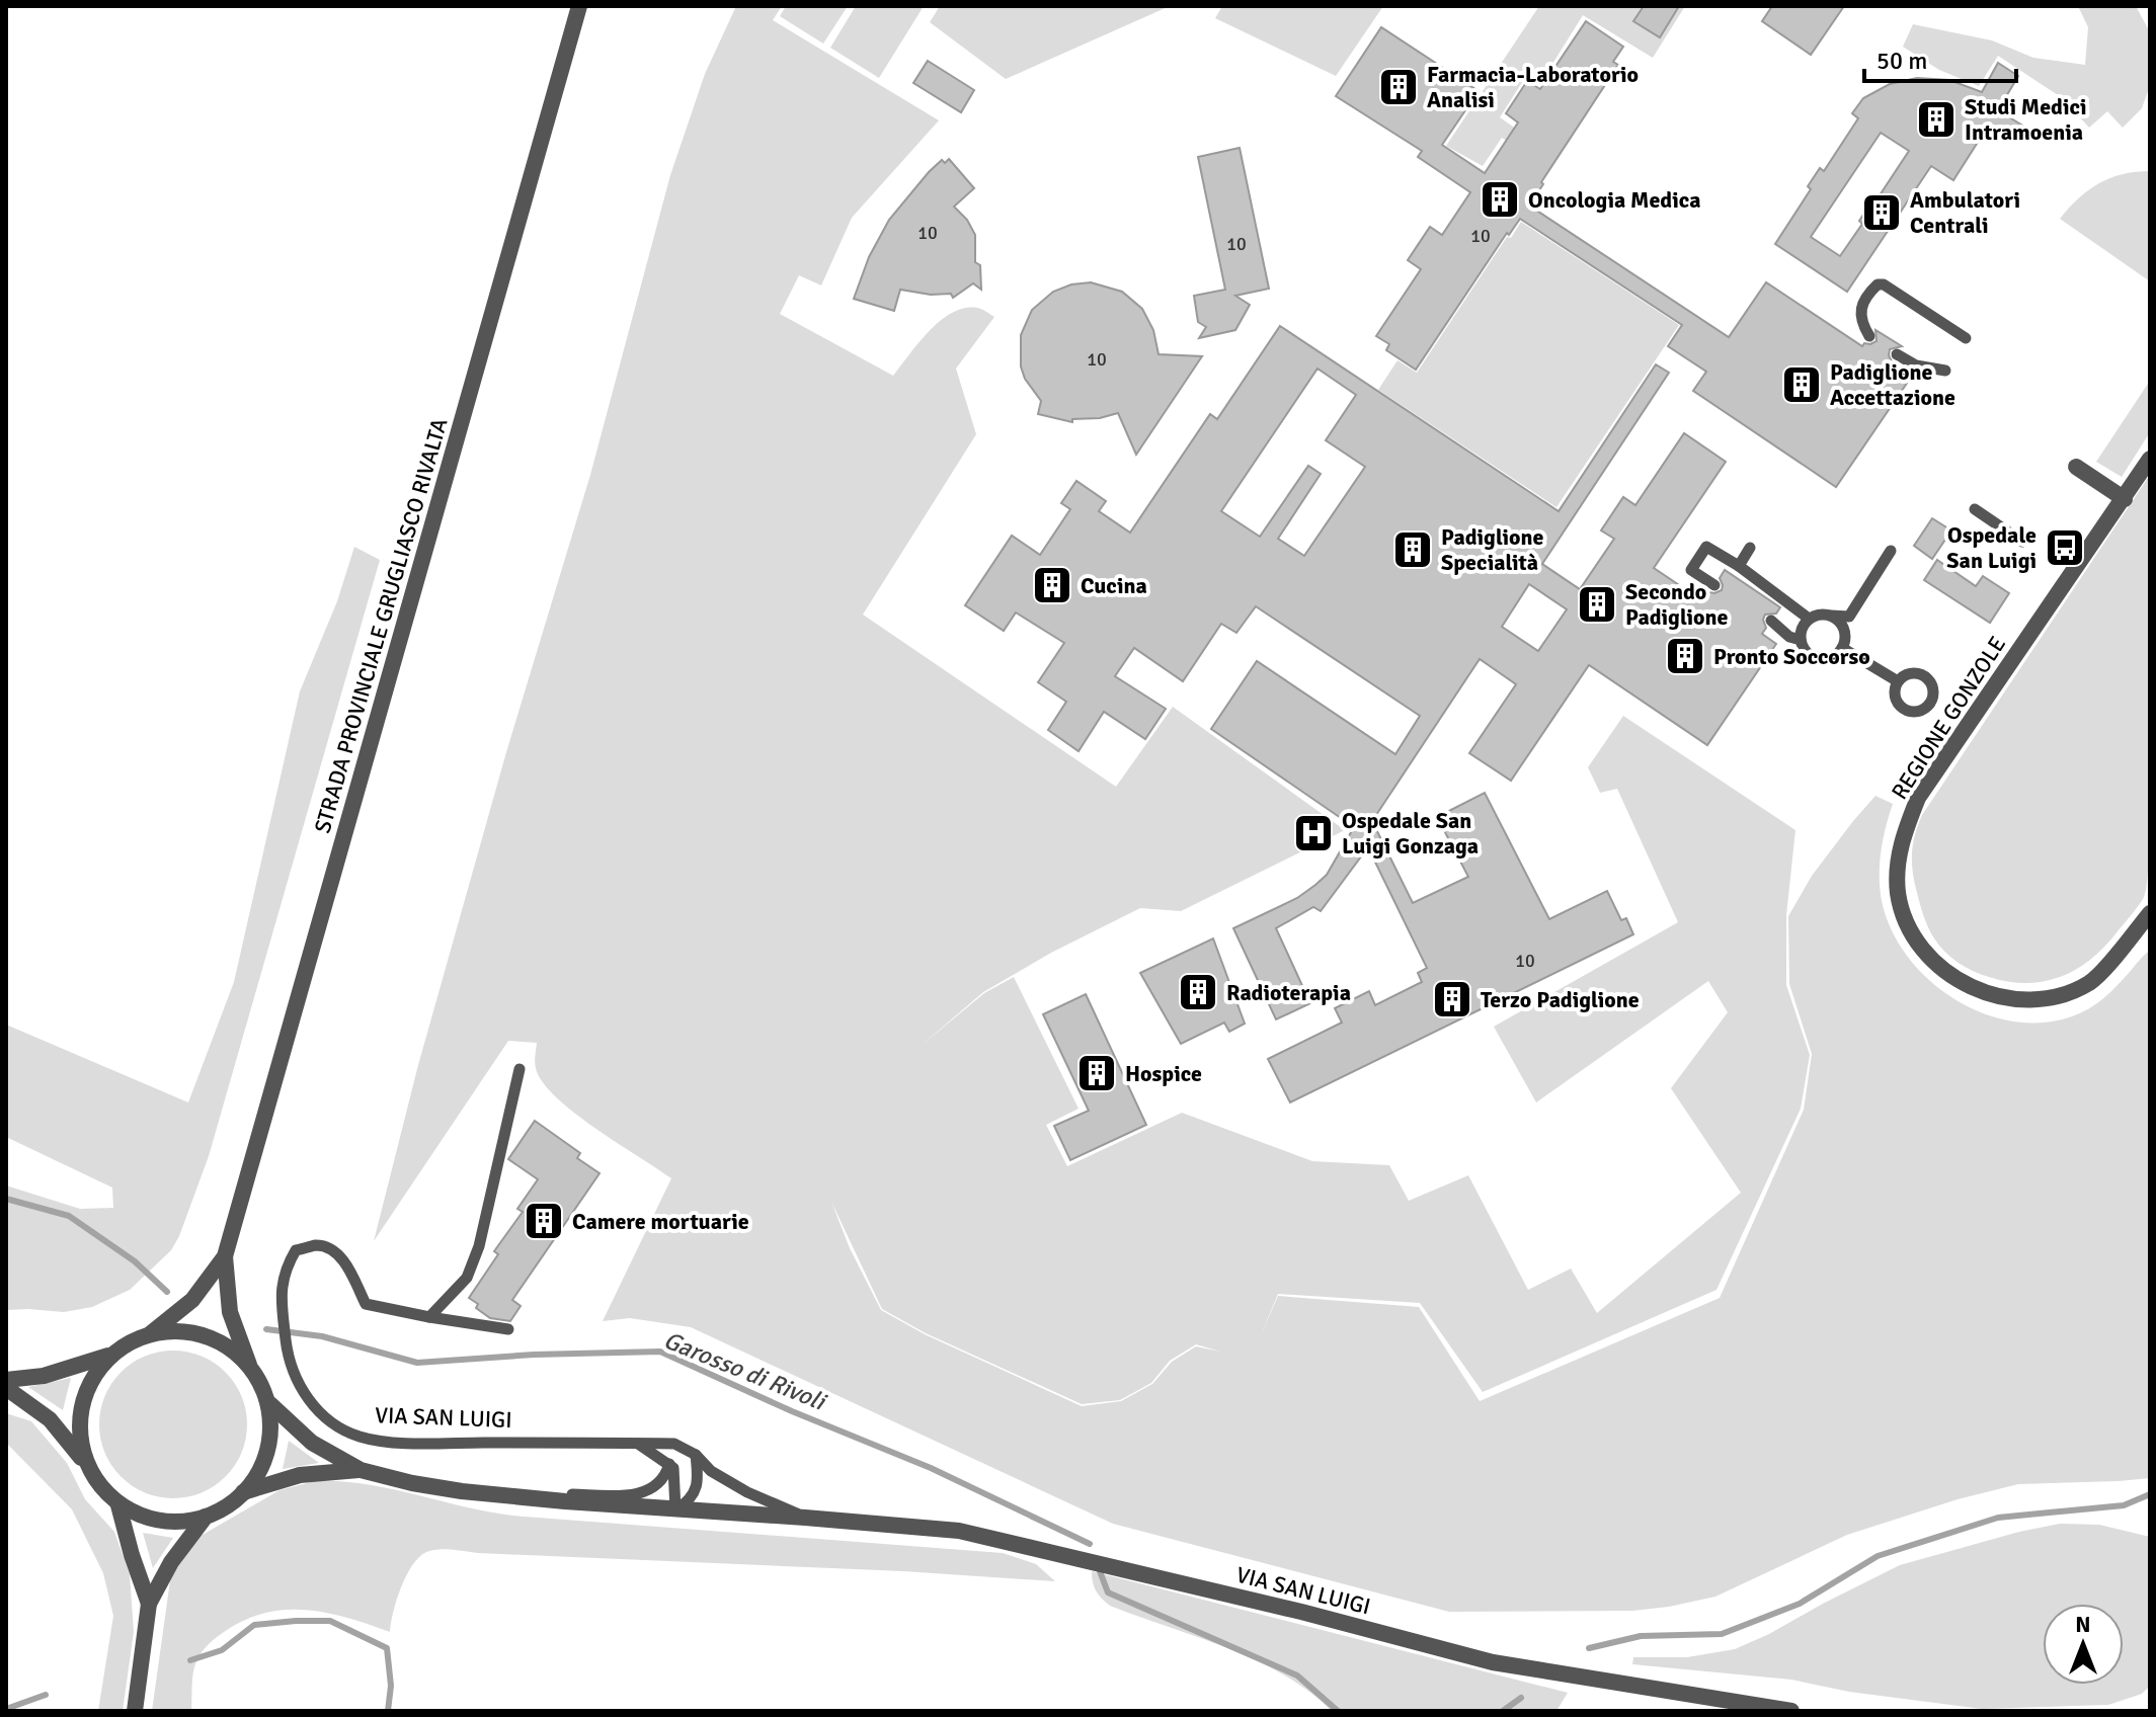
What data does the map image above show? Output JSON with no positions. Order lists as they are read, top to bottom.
{
  "streets": {
    "street": ["STRADA PROVINCIALE GRUGLIASCO RIVALTA", "REGIONE GONZOLE", "VIA SAN LUIGI"]
  },
  "crossings": [
    ["STRADA PROVINCIALE GRUGLIASCO RIVALTA", "VIA SAN LUIGI"]
  ],
  "water": ["Garosso di Rivoli"],
  "places": {
    "building": [
      "Farmacia-Laboratorio Analisi",
      "Studi Medici Intramoenia",
      "Oncologia Medica",
      "Ambulatori Centrali",
      "Padiglione Accettazione",
      "Padiglione Specialità",
      "Cucina",
      "Secondo Padiglione",
      "Pronto Soccorso",
      "Radioterapia",
      "Terzo Padiglione",
      "Hospice",
      "Camere mortuarie"
    ],
    "bus stop": ["Ospedale San Luigi"],
    "hospital": ["Ospedale San Luigi Gonzaga"]
  },
  "house_numbers": [
    "10",
    "10",
    "10",
    "10",
    "10"
  ],
  "scale_bar": "50 m",
  "north": "top"
}
